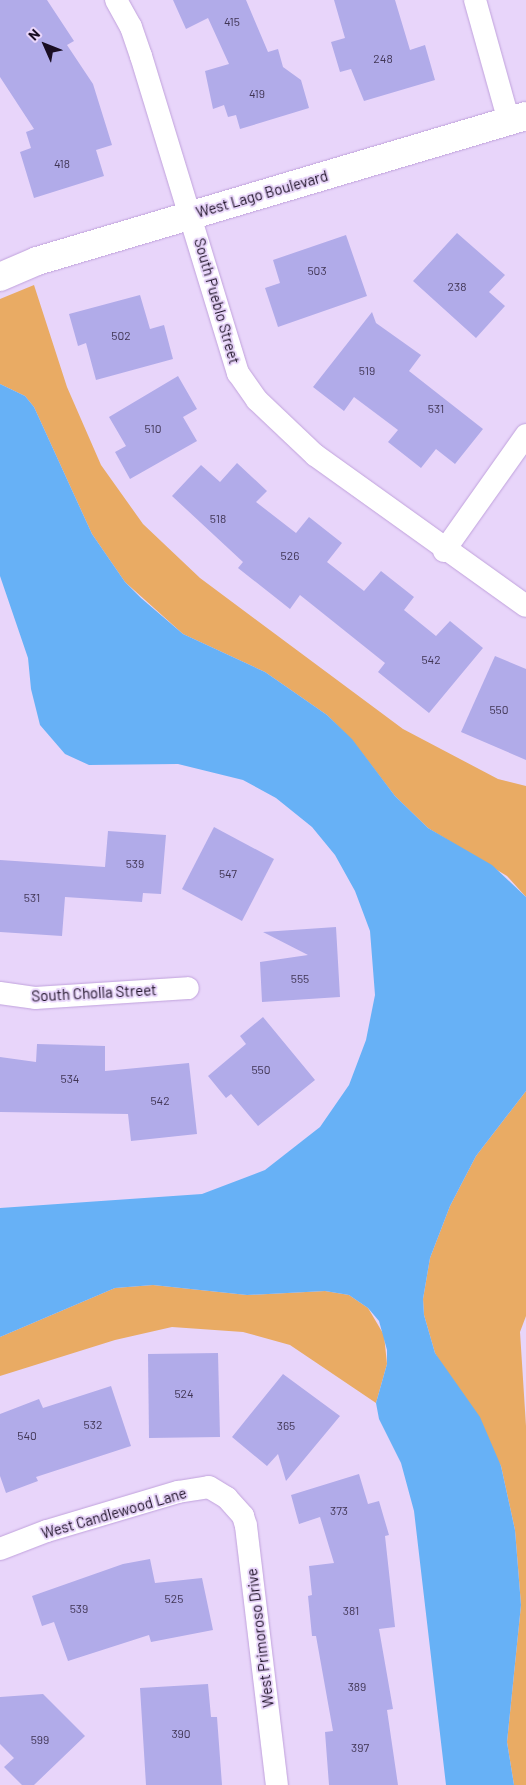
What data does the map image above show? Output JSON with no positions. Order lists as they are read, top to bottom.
{
  "streets": {
    "street": [
      "West Lago Boulevard",
      "South Pueblo Street",
      "South Cholla Street",
      "West Candlewood Lane",
      "West Primoroso Drive"
    ]
  },
  "crossings": [
    ["West Lago Boulevard", "South Pueblo Street"],
    ["West Candlewood Lane", "West Primoroso Drive"]
  ],
  "house_numbers": [
    "415",
    "248",
    "419",
    "418",
    "503",
    "238",
    "502",
    "519",
    "531",
    "510",
    "518",
    "526",
    "542",
    "550",
    "539",
    "547",
    "531",
    "555",
    "550",
    "534",
    "542",
    "524",
    "532",
    "365",
    "540",
    "373",
    "525",
    "539",
    "381",
    "389",
    "390",
    "599",
    "397"
  ],
  "north": "top left"
}
